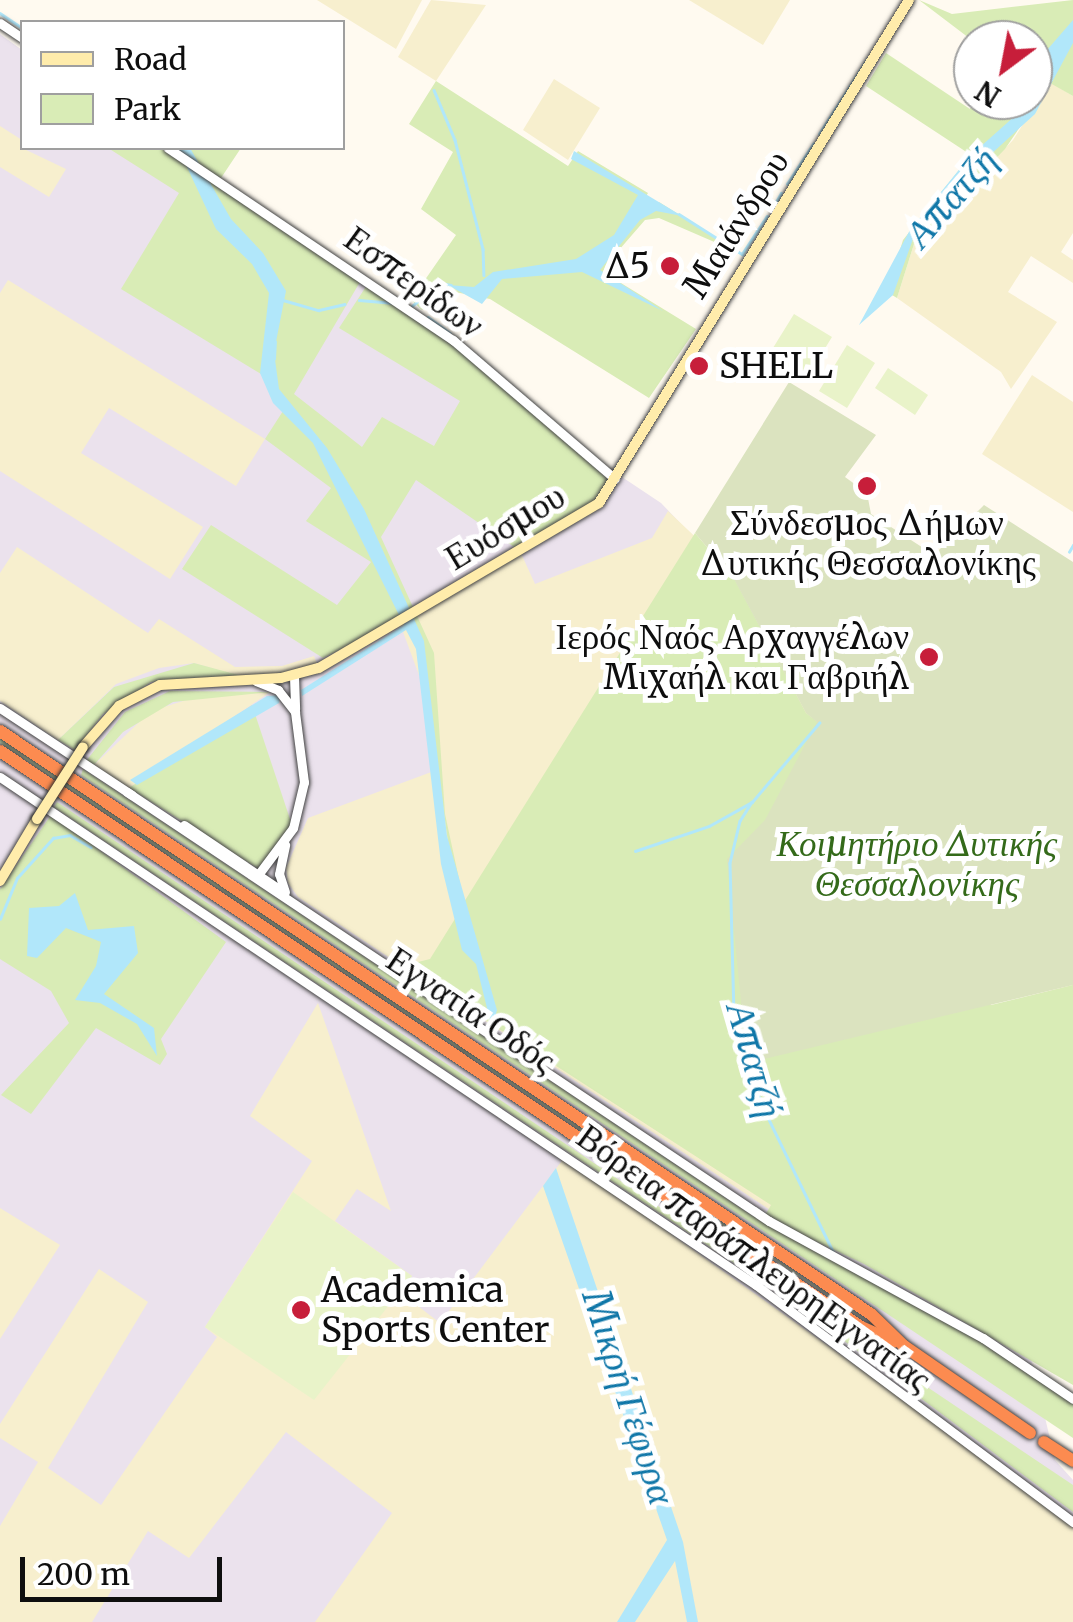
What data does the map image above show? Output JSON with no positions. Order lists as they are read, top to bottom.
{
  "streets": {
    "highway": ["Εγνατία Οδός"],
    "main road": ["Μαιάνδρου", "Ευόσμου"],
    "street": ["Εσπερίδων", "Βόρεια παράπλευρηΕγνατίας"]
  },
  "crossings": [
    ["Μαιάνδρου", "Εσπερίδων"],
    ["Μαιάνδρου", "Ευόσμου"],
    ["Εσπερίδων", "Ευόσμου"]
  ],
  "water": ["Απατζή", "Μικρή Γέφυρα"],
  "parks": ["Κοιμητήριο Δυτικής Θεσσαλονίκης"],
  "places": [
    "Δ5",
    "SHELL",
    "Σύνδεσμος Δήμων Δυτικής Θεσσαλονίκης",
    "Ιερός Ναός Αρχαγγέλων Μιχαήλ και Γαβριήλ",
    "Academica Sports Center"
  ],
  "legend": ["Road", "Park"],
  "scale_bar": "200 m",
  "north": "bottom left"
}
